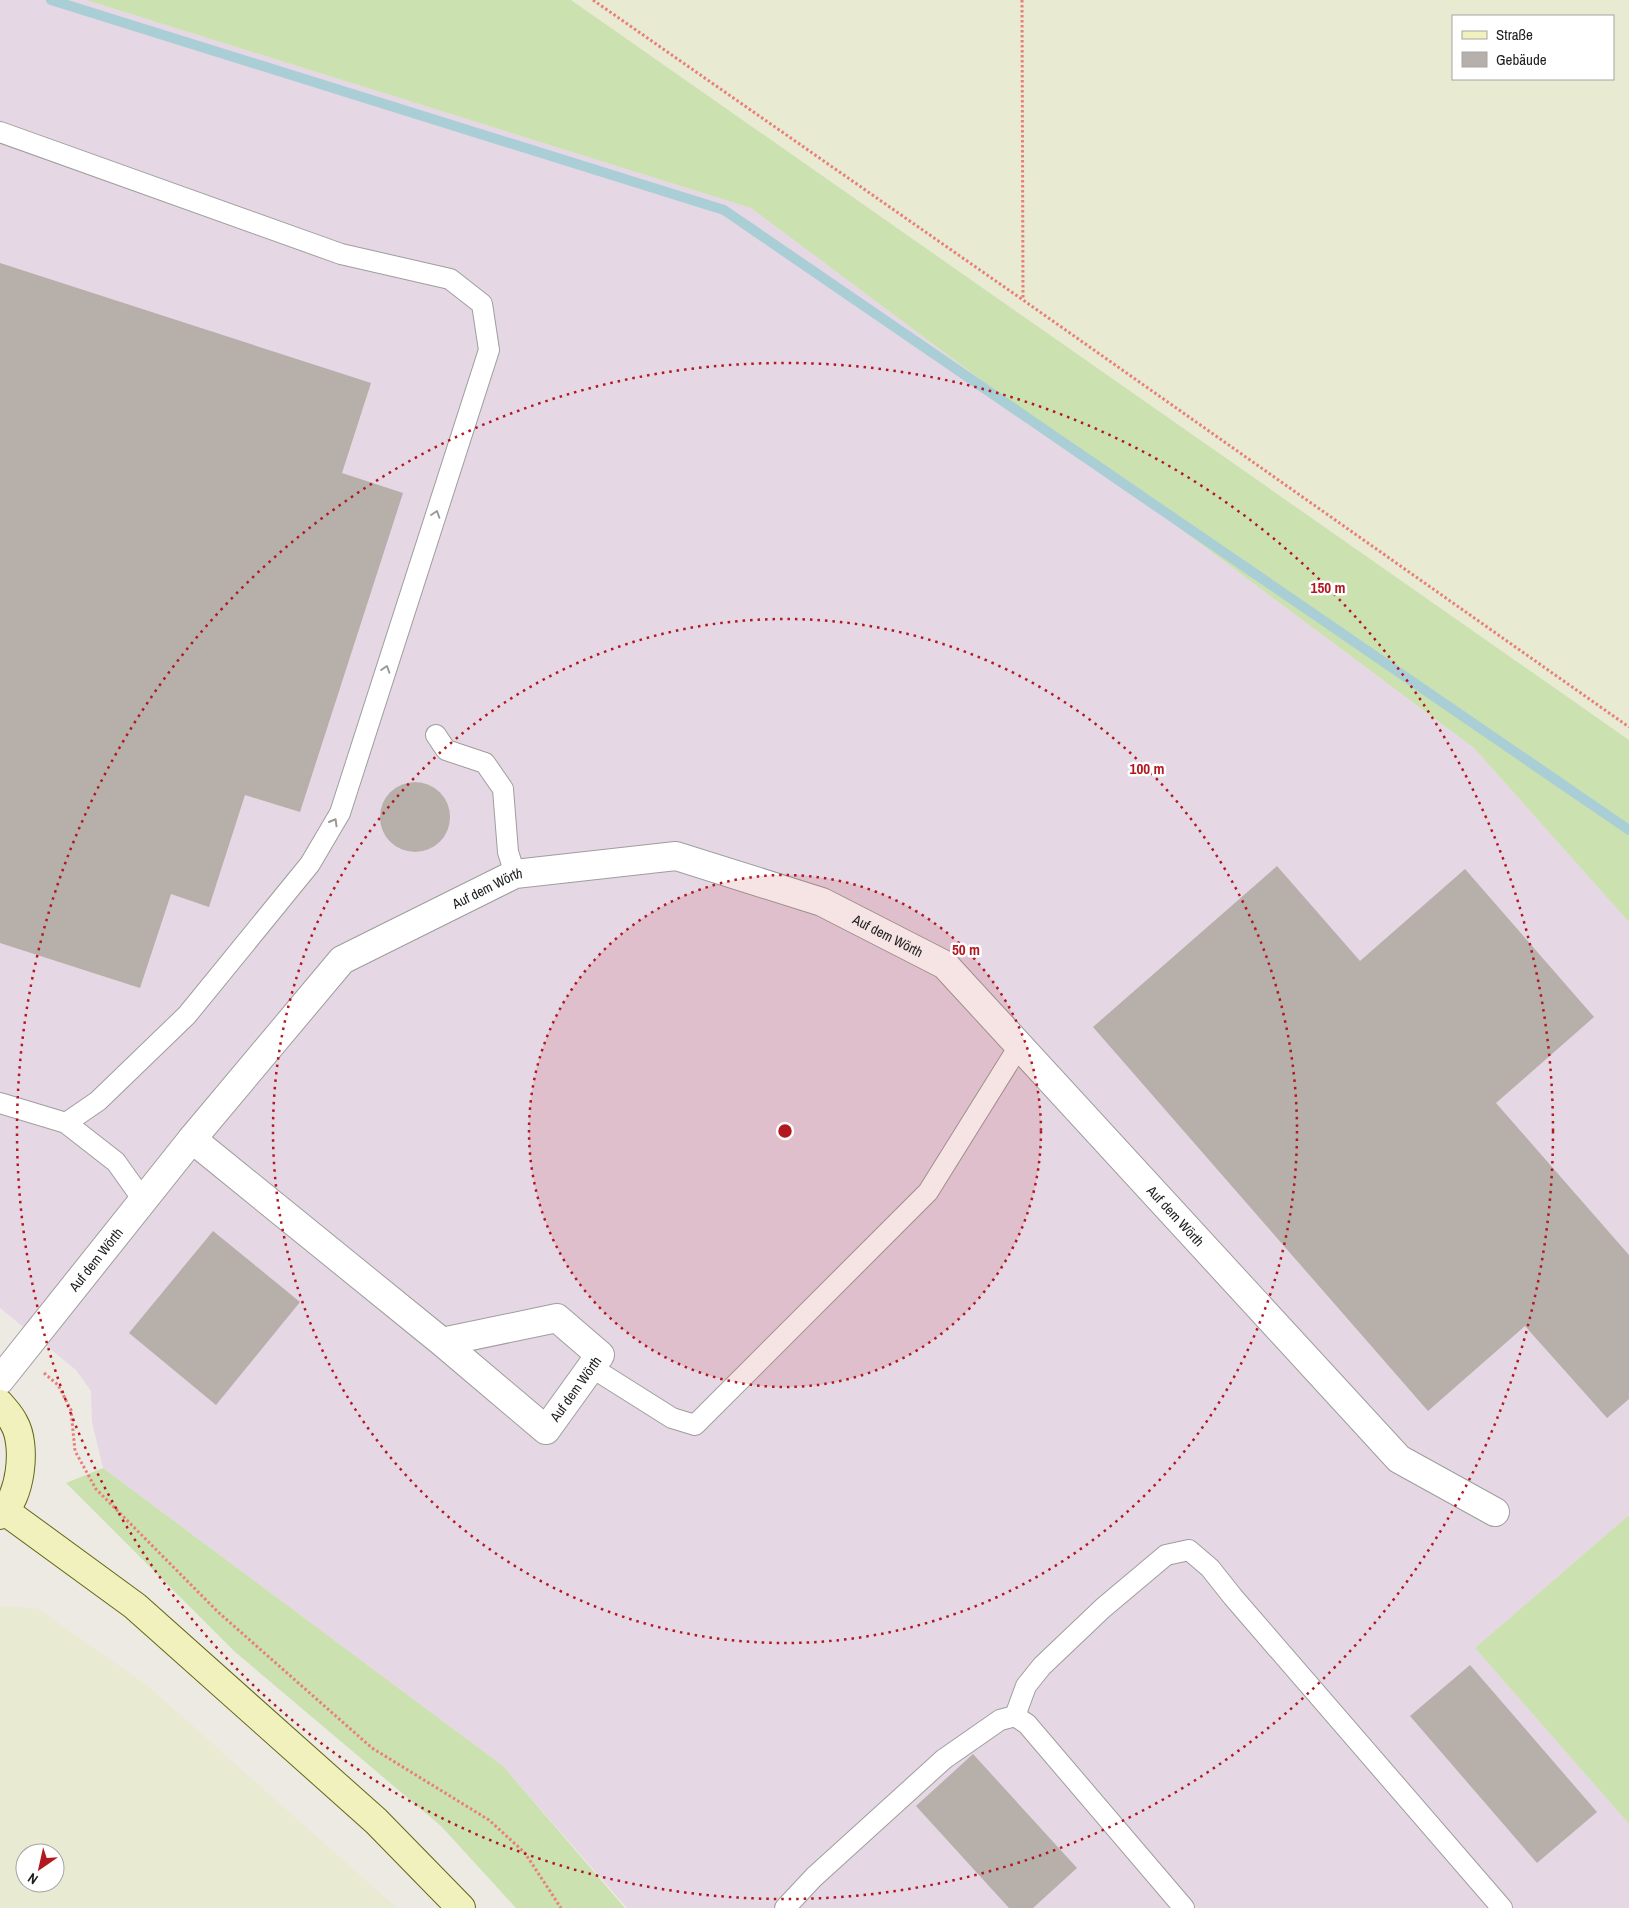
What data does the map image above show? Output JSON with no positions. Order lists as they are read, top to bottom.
{
  "streets": {
    "street": ["Auf dem Wörth"]
  },
  "legend": ["Straße", "Gebäude"],
  "north": "bottom left",
  "rings": ["150 m", "100 m", "50 m"]
}
